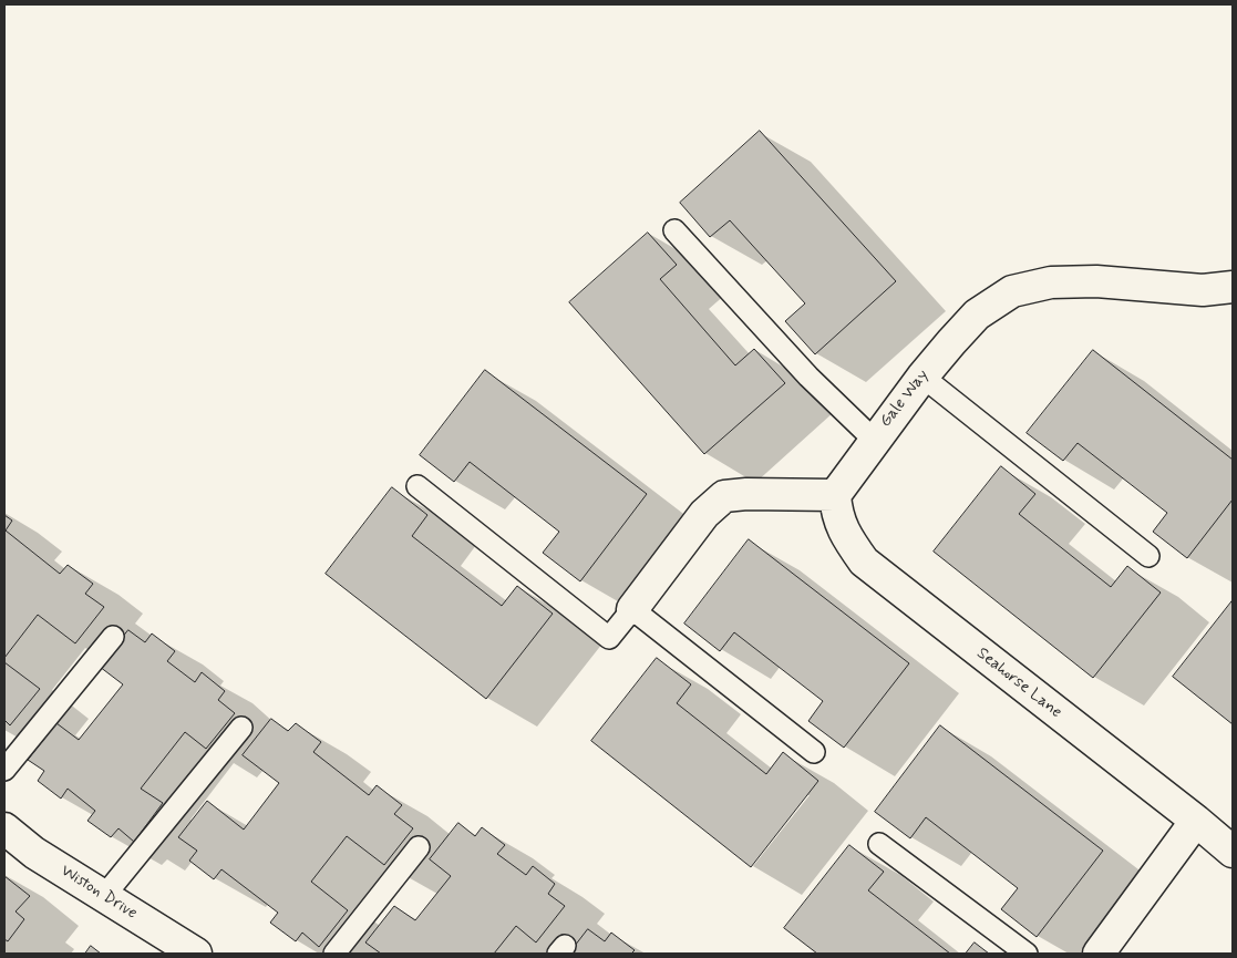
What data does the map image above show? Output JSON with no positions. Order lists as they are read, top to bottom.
{
  "streets": {
    "street": ["Gale Way", "Seahorse Lane", "Wiston Drive"]
  },
  "crossings": [
    ["Gale Way", "Seahorse Lane"]
  ]
}
